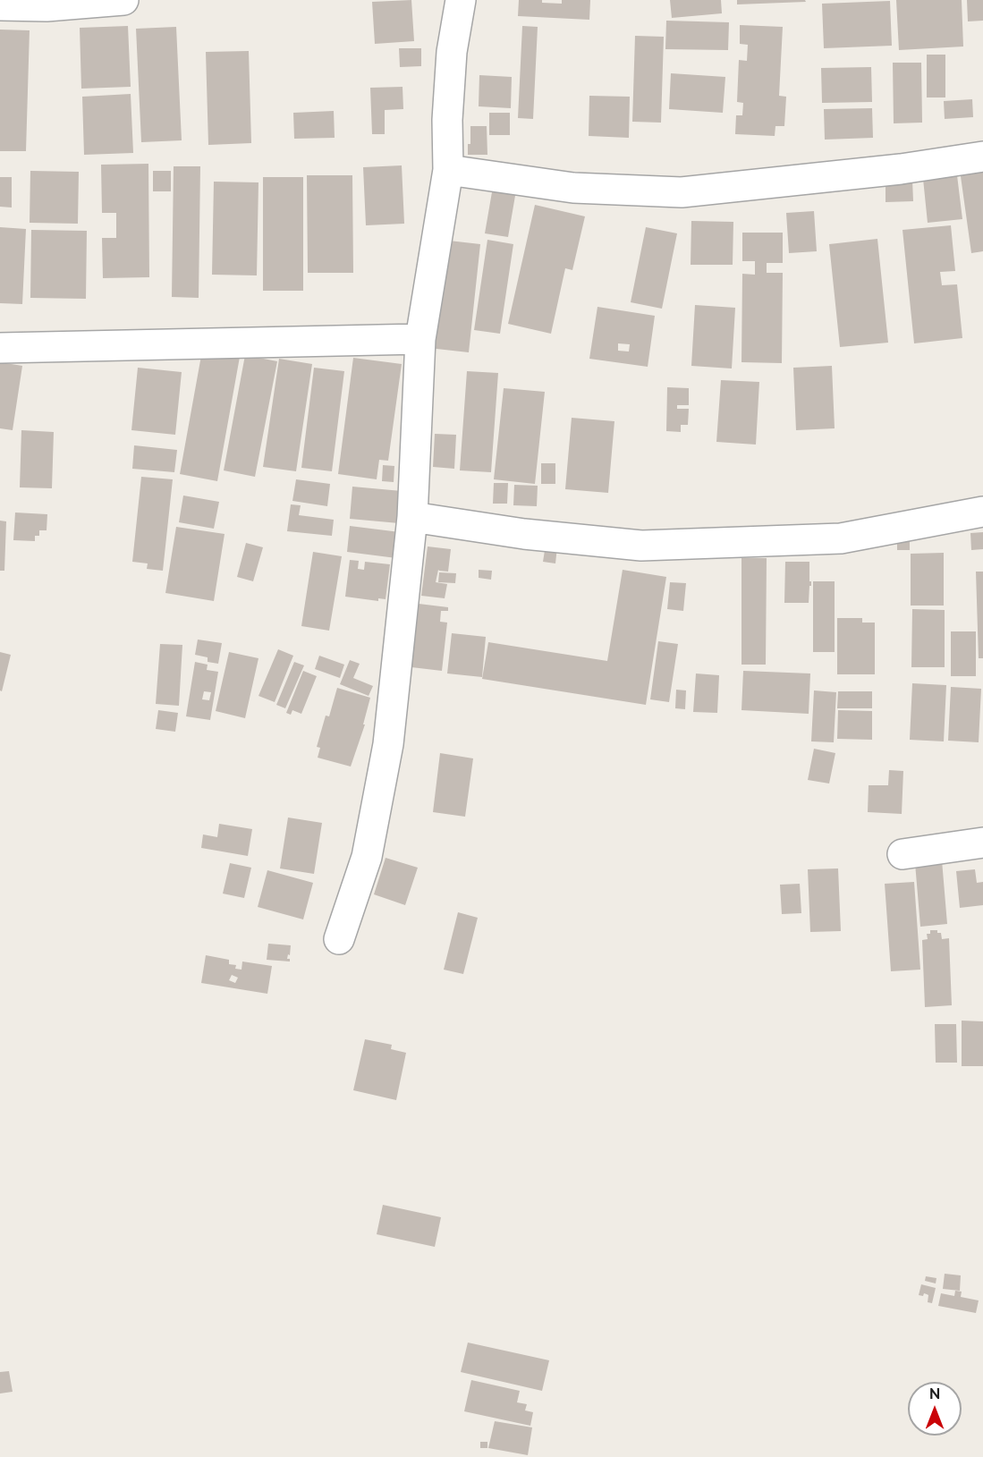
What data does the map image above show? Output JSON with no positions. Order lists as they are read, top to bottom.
{
  "north": "top"
}
